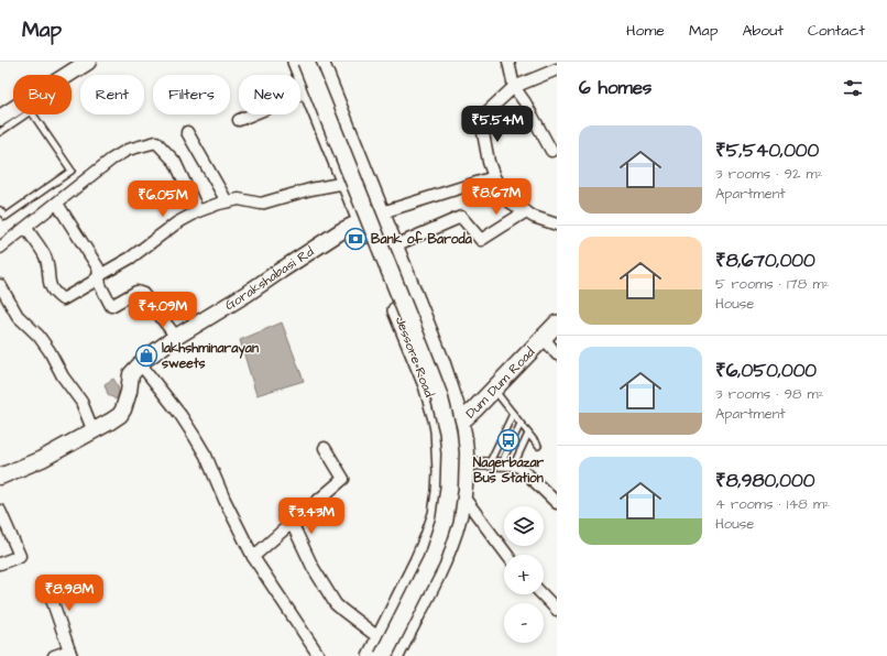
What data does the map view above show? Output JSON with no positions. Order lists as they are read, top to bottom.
{
  "streets": {
    "main road": ["Jessore Road", "Dum Dum Road"],
    "street": ["Gorakshabasi Rd"]
  },
  "crossings": [
    ["Gorakshabasi Rd", "Jessore Road"],
    ["Jessore Road", "Dum Dum Road"]
  ],
  "places": {
    "bank": ["Bank of Baroda"],
    "shop": ["lakhshminarayan sweets"],
    "bus stop": ["Nagerbazar Bus Station"]
  },
  "page": {
    "header": "Map",
    "nav": [
      "Home",
      "Map",
      "About",
      "Contact"
    ],
    "heading": "6 homes",
    "chip": [
      "Buy",
      "Rent",
      "Filters",
      "New"
    ],
    "price": [
      "₹5.54M",
      "₹8.67M",
      "₹6.05M",
      "₹4.09M",
      "₹3.43M",
      "₹8.98M"
    ],
    "list": [
      {
        "name": "₹5,540,000",
        "note": "3 rooms · 92 m² · Apartment"
      },
      {
        "name": "₹8,670,000",
        "note": "5 rooms · 178 m² · House"
      },
      {
        "name": "₹6,050,000",
        "note": "3 rooms · 98 m² · Apartment"
      },
      {
        "name": "₹8,980,000",
        "note": "4 rooms · 148 m² · House"
      }
    ],
    "map_buttons": ["+", "−"]
  }
}
